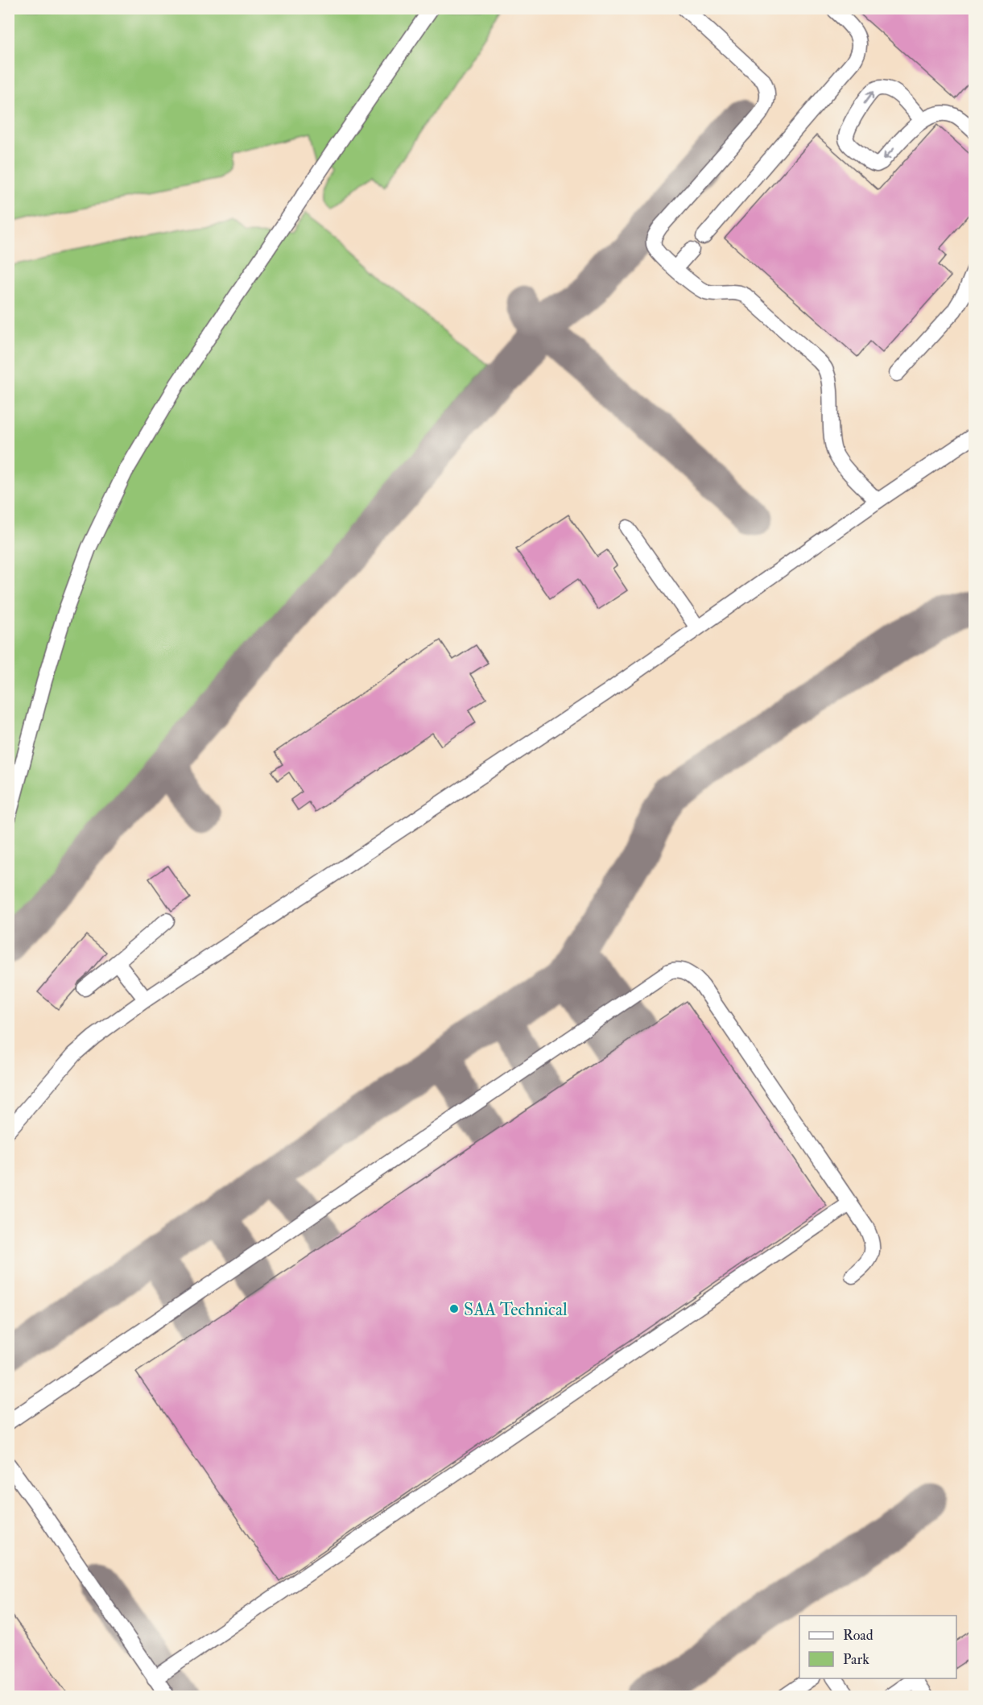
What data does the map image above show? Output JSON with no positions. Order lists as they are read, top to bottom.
{
  "places": ["SAA Technical"],
  "legend": ["Road", "Park"]
}
